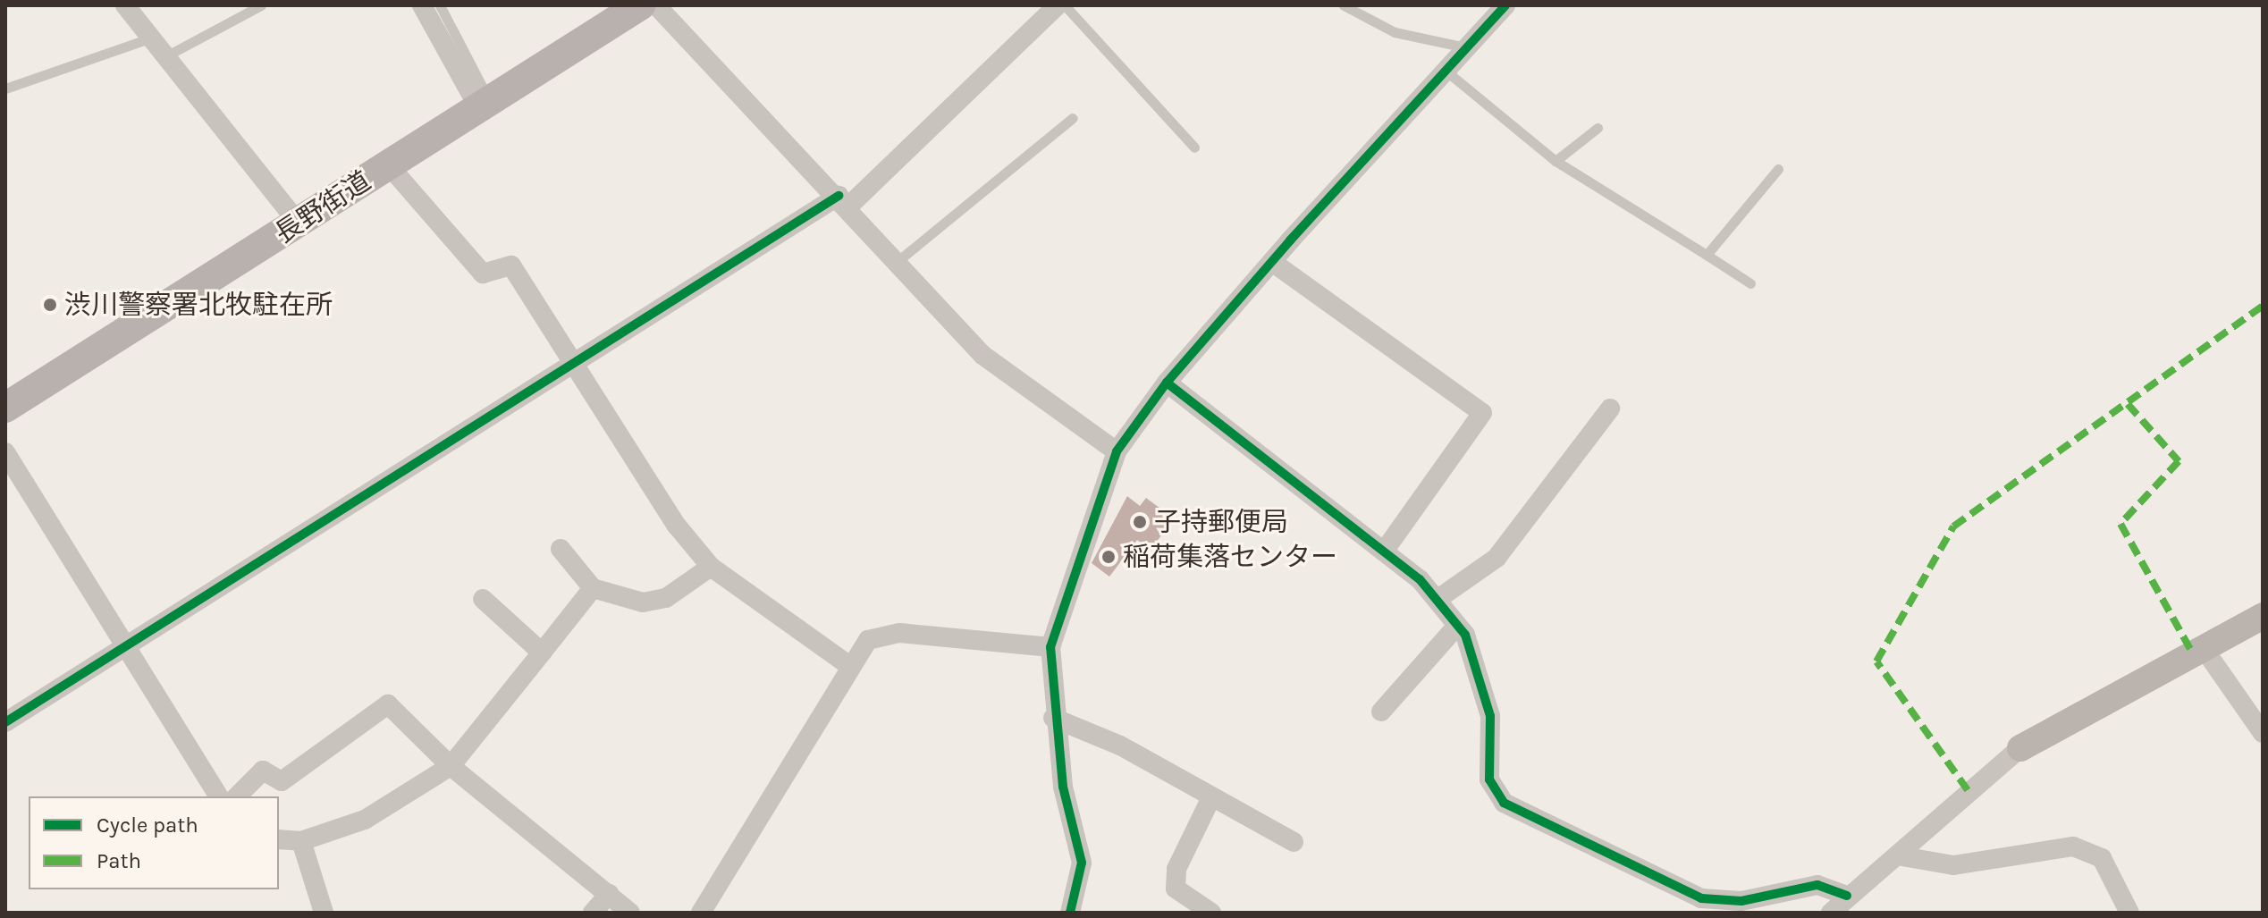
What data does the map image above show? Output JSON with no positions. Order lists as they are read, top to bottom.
{
  "streets": {
    "main road": ["長野街道"]
  },
  "places": ["渋川警察署北牧駐在所", "子持郵便局", "稲荷集落センター"],
  "legend": ["Cycle path", "Path"]
}
